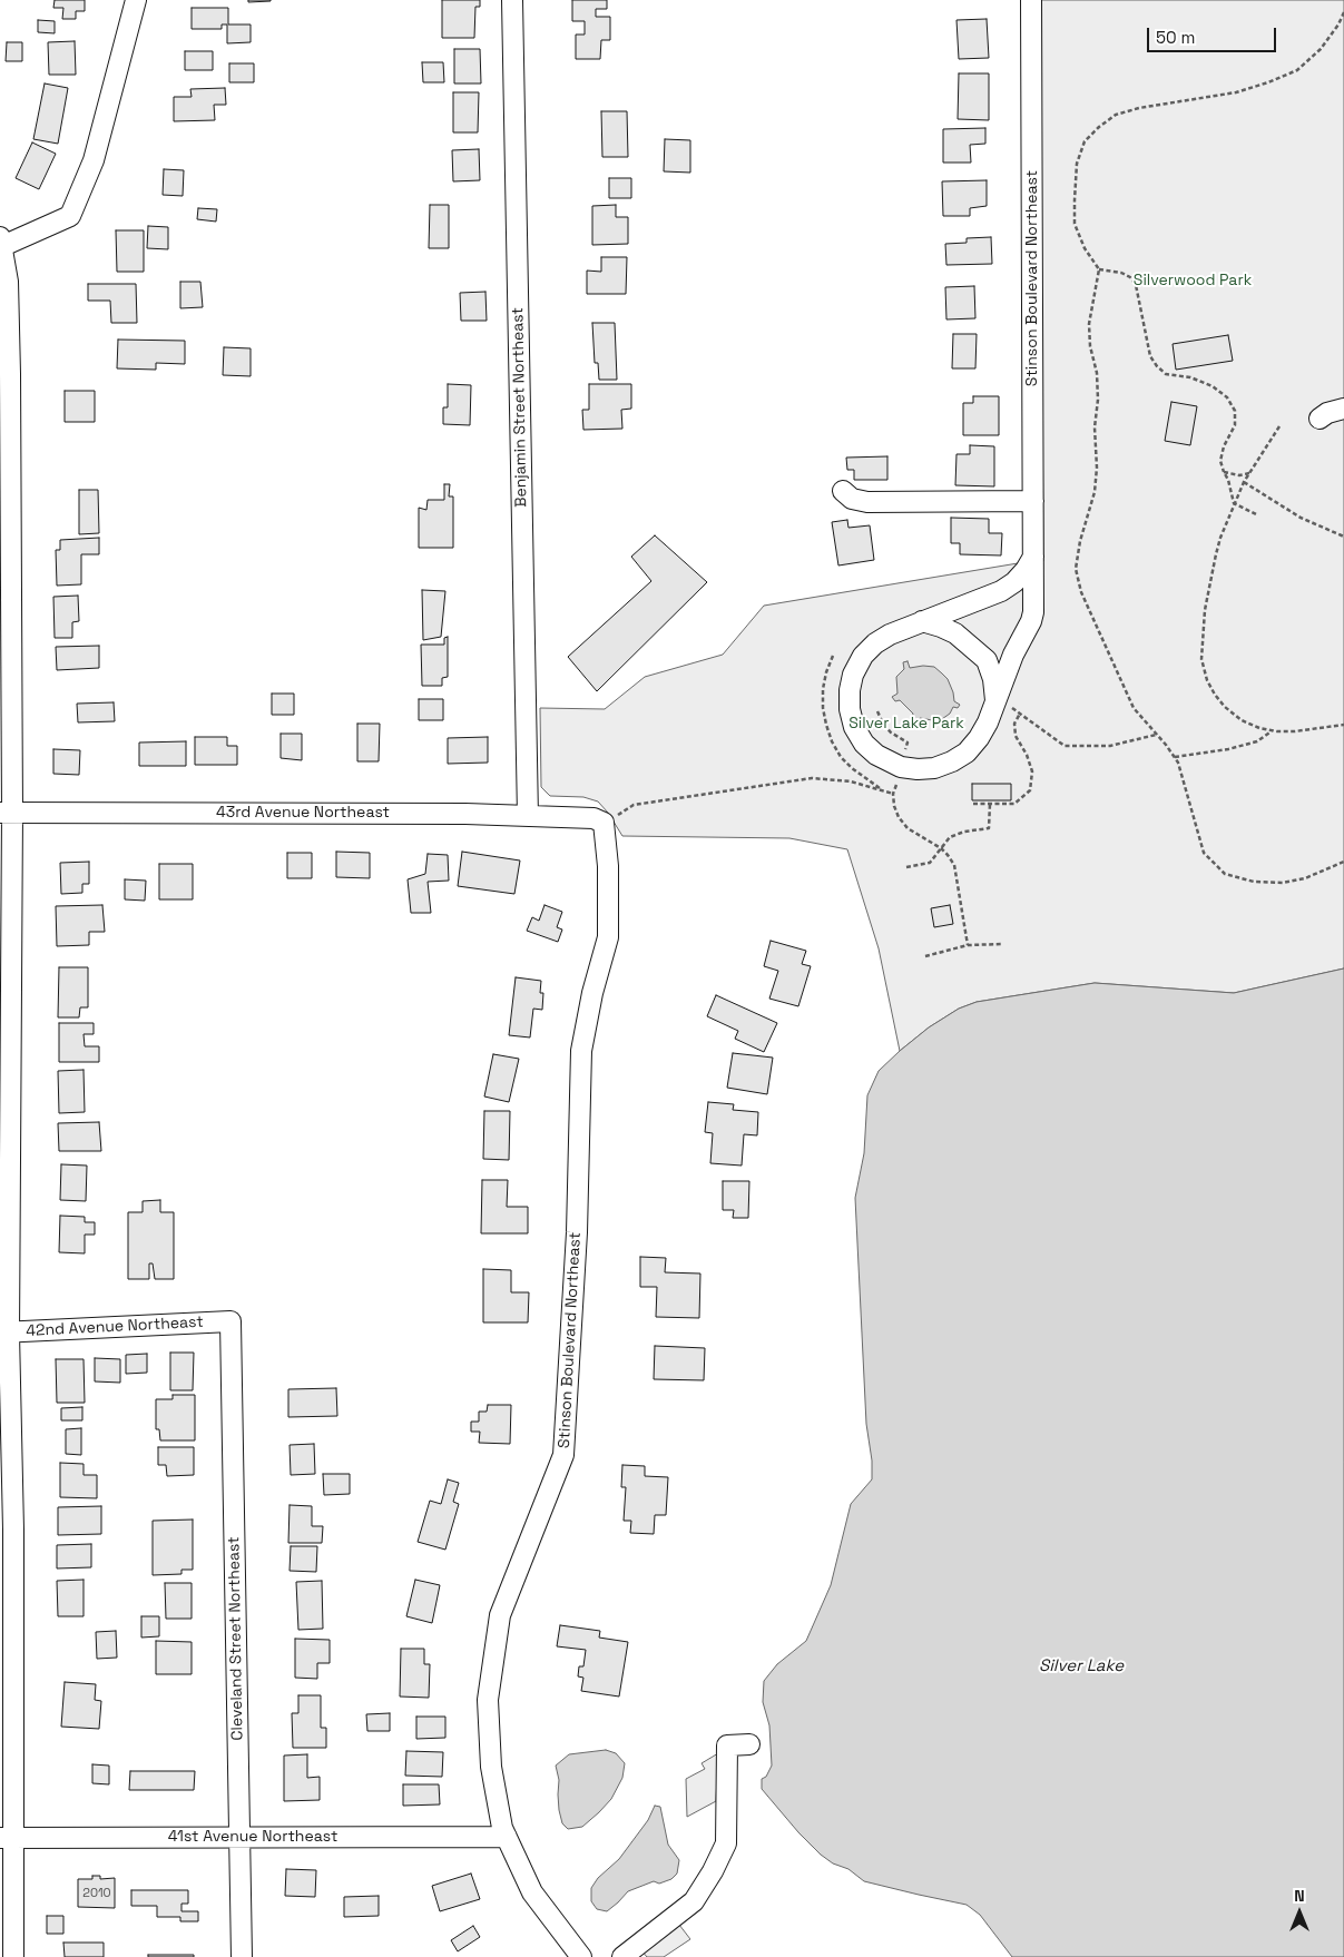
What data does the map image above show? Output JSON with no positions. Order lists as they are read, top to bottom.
{
  "streets": {
    "street": [
      "Stinson Boulevard Northeast",
      "Benjamin Street Northeast",
      "43rd Avenue Northeast",
      "42nd Avenue Northeast",
      "Cleveland Street Northeast",
      "41st Avenue Northeast"
    ]
  },
  "crossings": [
    ["Stinson Boulevard Northeast", "43rd Avenue Northeast"],
    ["Stinson Boulevard Northeast", "41st Avenue Northeast"],
    ["Benjamin Street Northeast", "43rd Avenue Northeast"],
    ["42nd Avenue Northeast", "Cleveland Street Northeast"],
    ["Cleveland Street Northeast", "41st Avenue Northeast"]
  ],
  "water": ["Silver Lake"],
  "parks": ["Silverwood Park", "Silver Lake Park"],
  "house_numbers": ["2010"],
  "scale_bar": "50 m",
  "north": "top"
}
